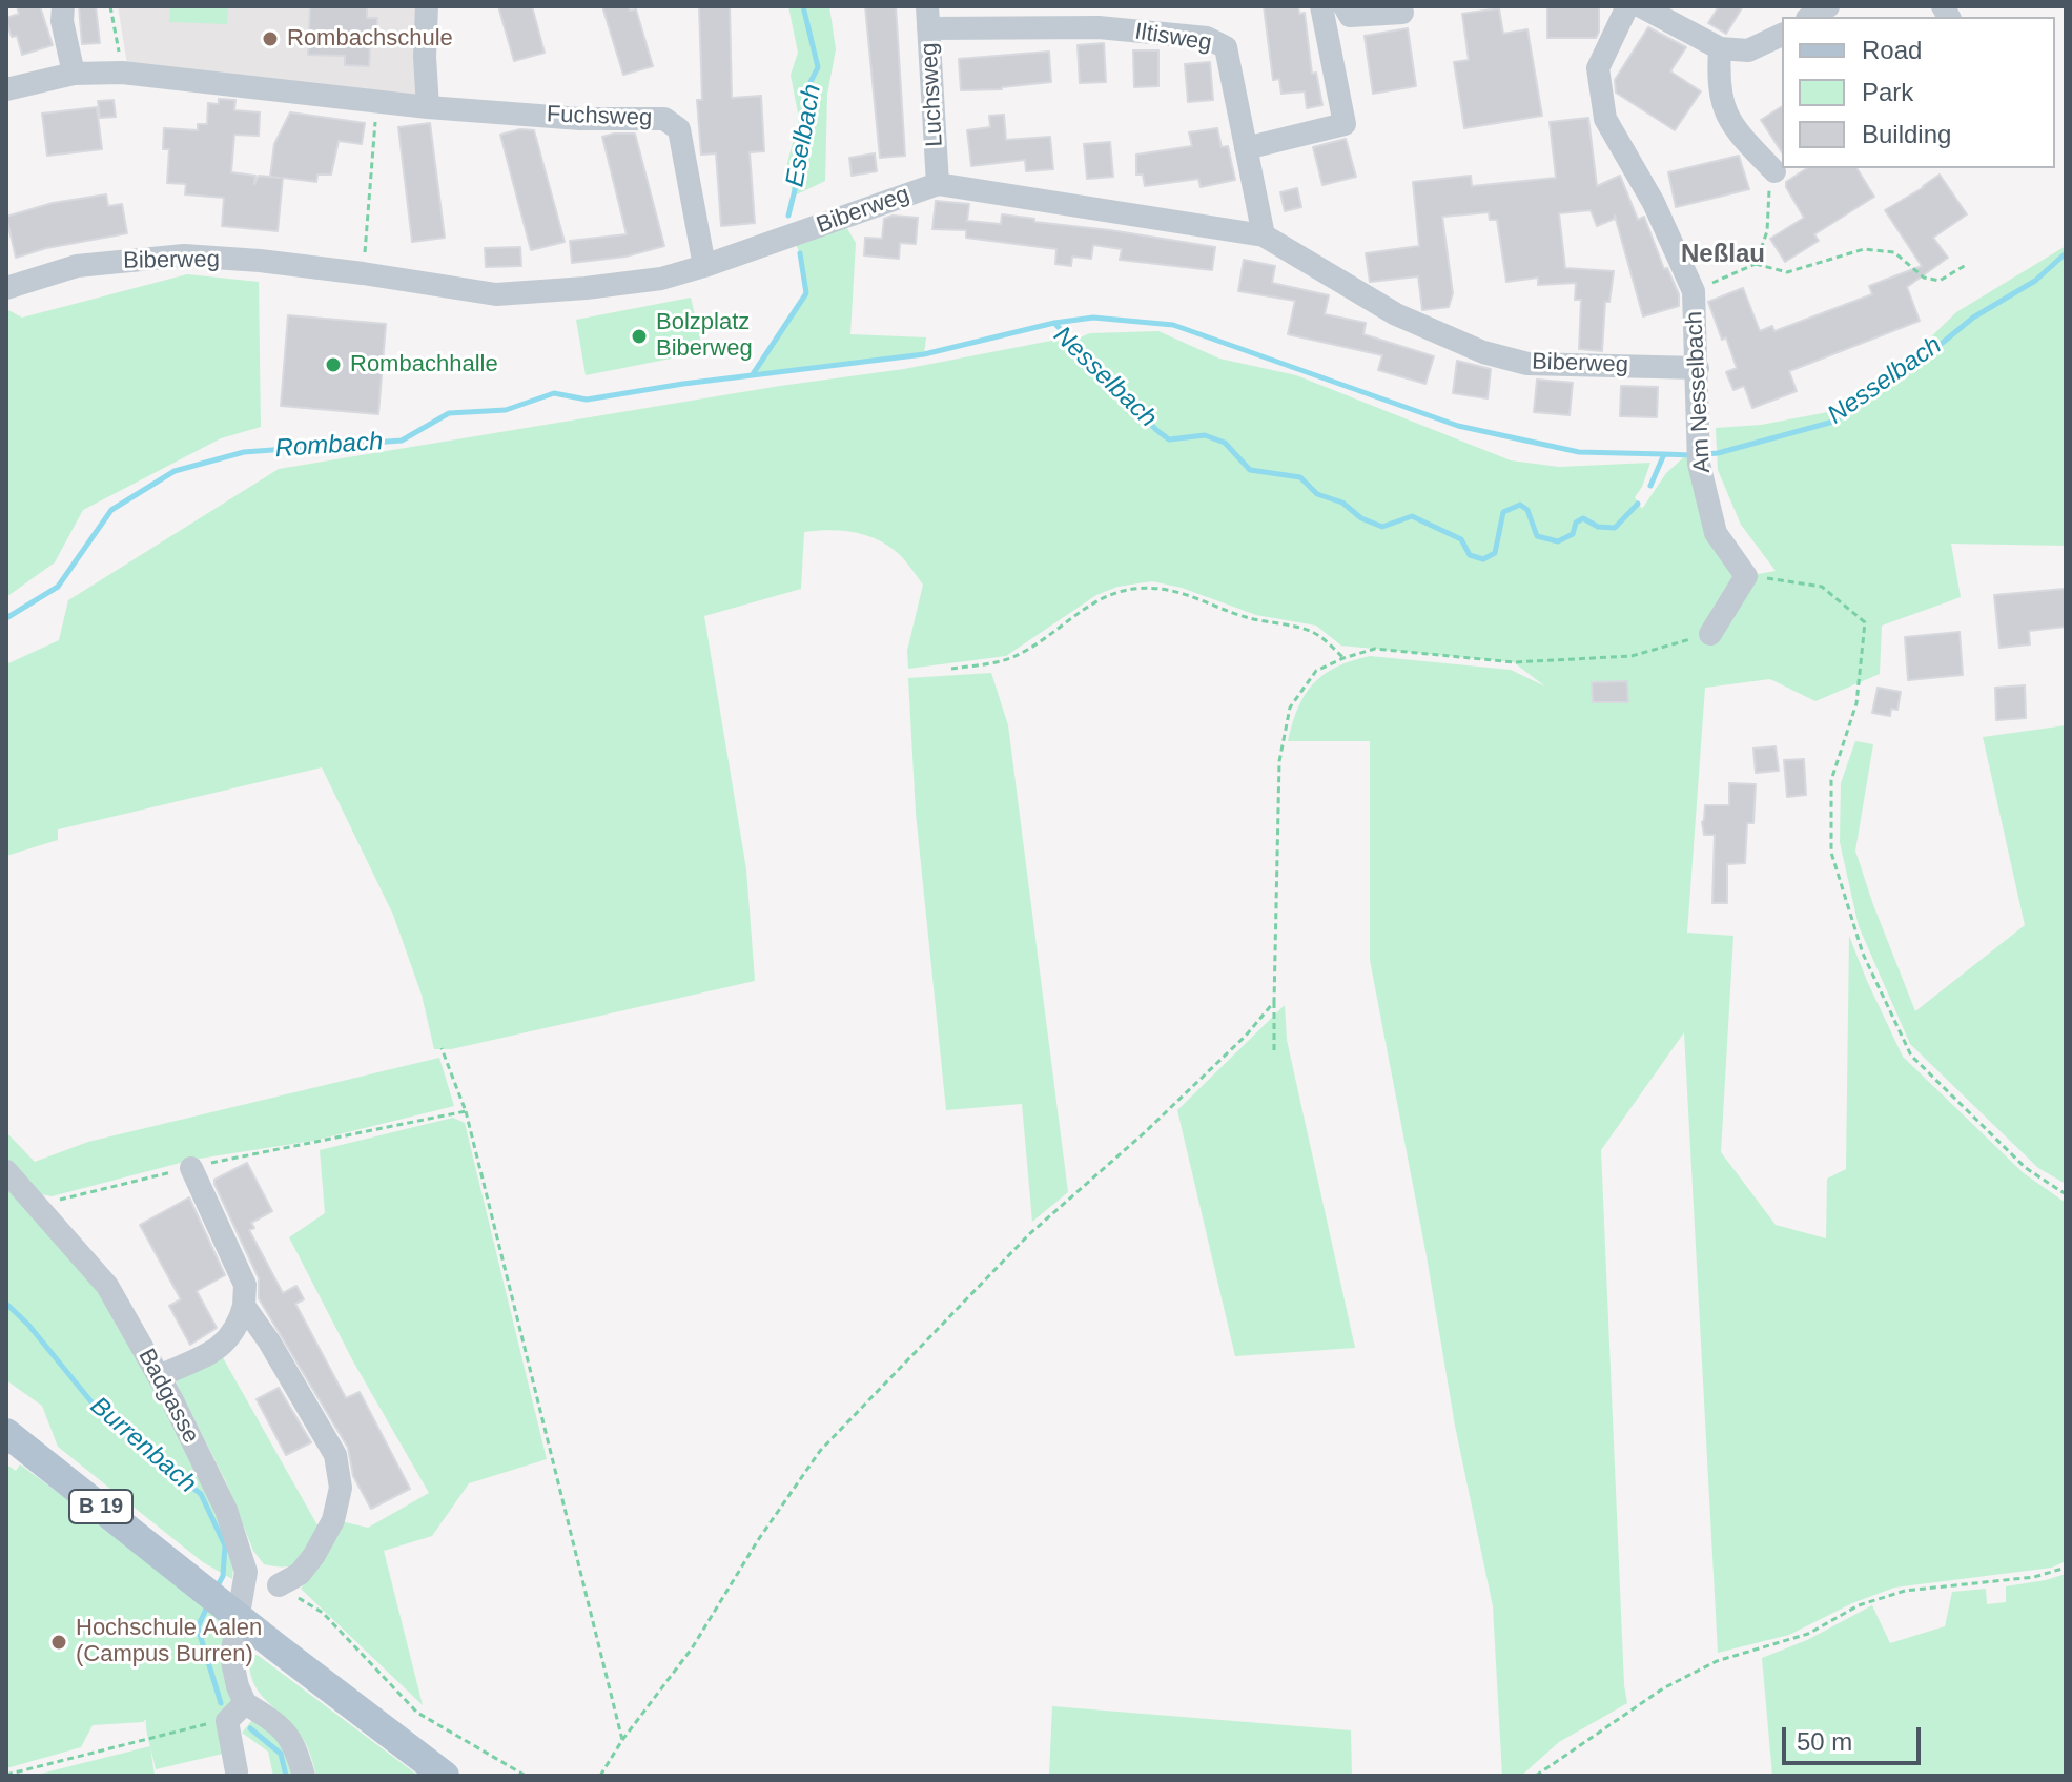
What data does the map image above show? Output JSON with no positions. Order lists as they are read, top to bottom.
{
  "streets": {
    "main road": ["B 19"],
    "street": [
      "Iltisweg",
      "Luchsweg",
      "Fuchsweg",
      "Biberweg",
      "Am Nesselbach",
      "Badgasse"
    ]
  },
  "crossings": [
    ["Iltisweg", "Luchsweg"],
    ["Iltisweg", "Biberweg"],
    ["Luchsweg", "Biberweg"],
    ["Fuchsweg", "Biberweg"],
    ["Biberweg", "Am Nesselbach"]
  ],
  "districts": ["Neßlau"],
  "water": [
    "Eselbach",
    "Nesselbach",
    "Rombach",
    "Burrenbach"
  ],
  "places": [
    "Rombachschule",
    "Bolzplatz Biberweg",
    "Rombachhalle",
    "Hochschule Aalen (Campus Burren)"
  ],
  "legend": ["Road", "Park", "Building"],
  "scale_bar": "50 m"
}
